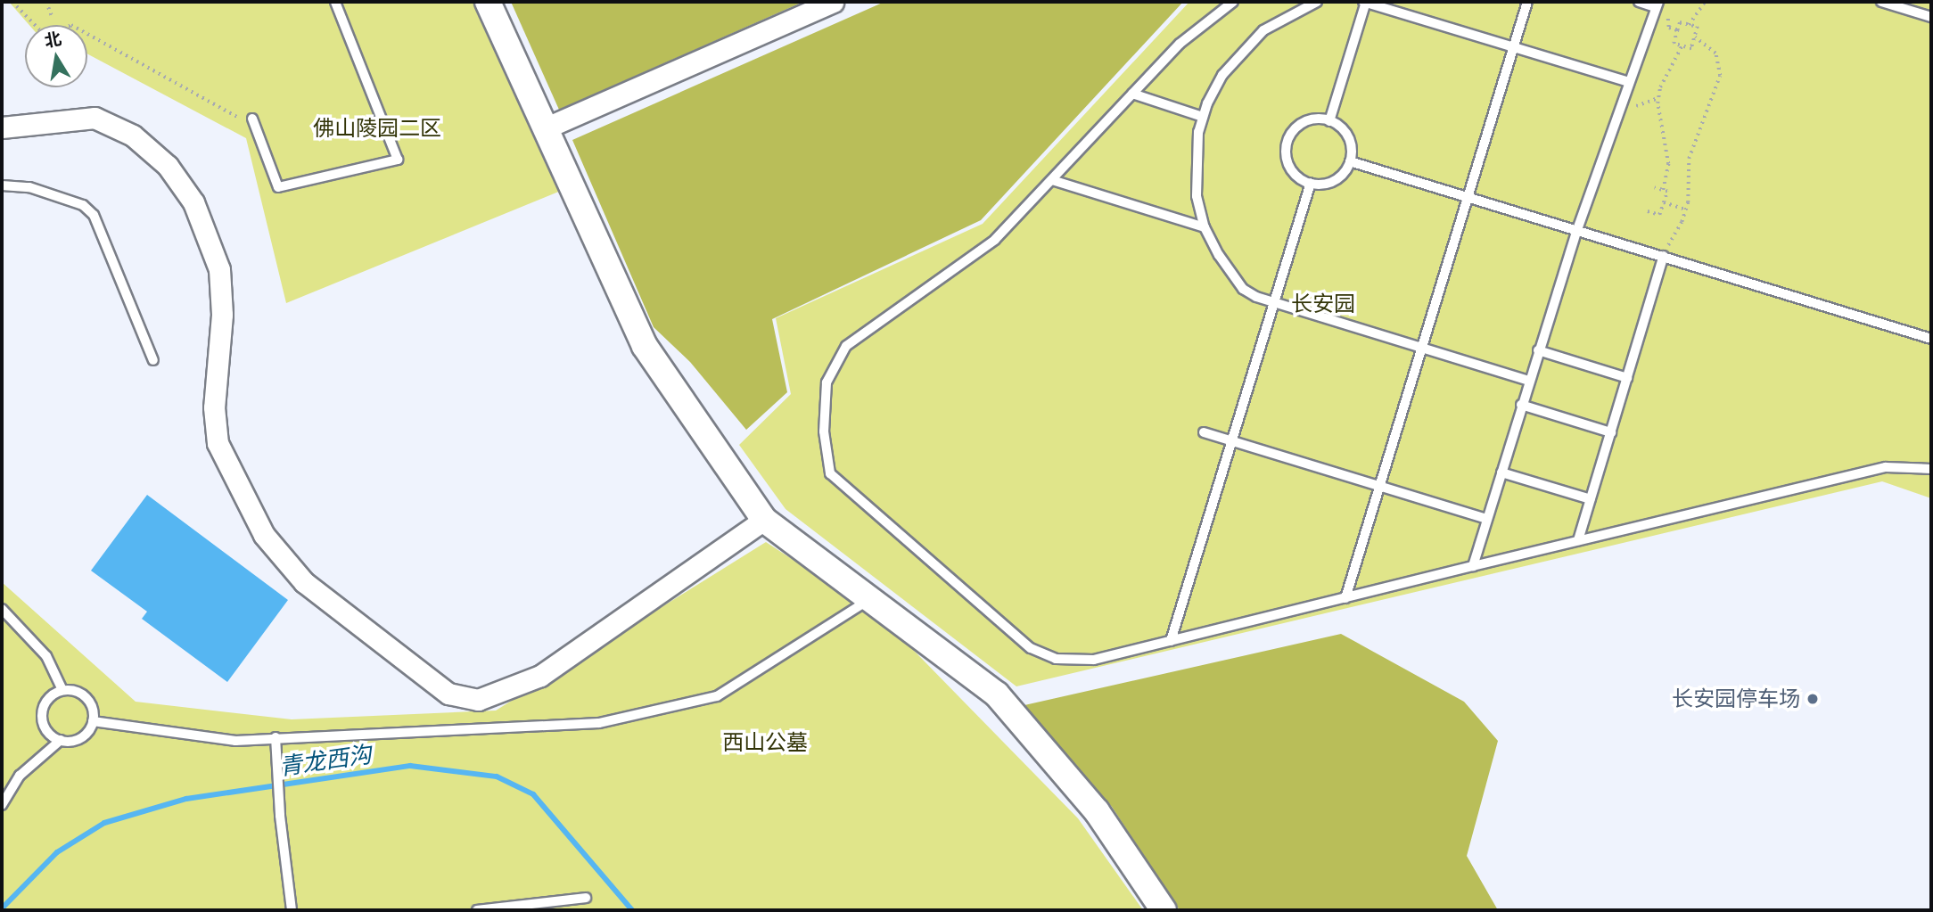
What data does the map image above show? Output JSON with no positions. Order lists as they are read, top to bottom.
{
  "water": ["青龙西沟"],
  "parks": ["佛山陵园二区", "长安园", "西山公墓"],
  "places": ["长安园停车场"],
  "north": "top"
}
